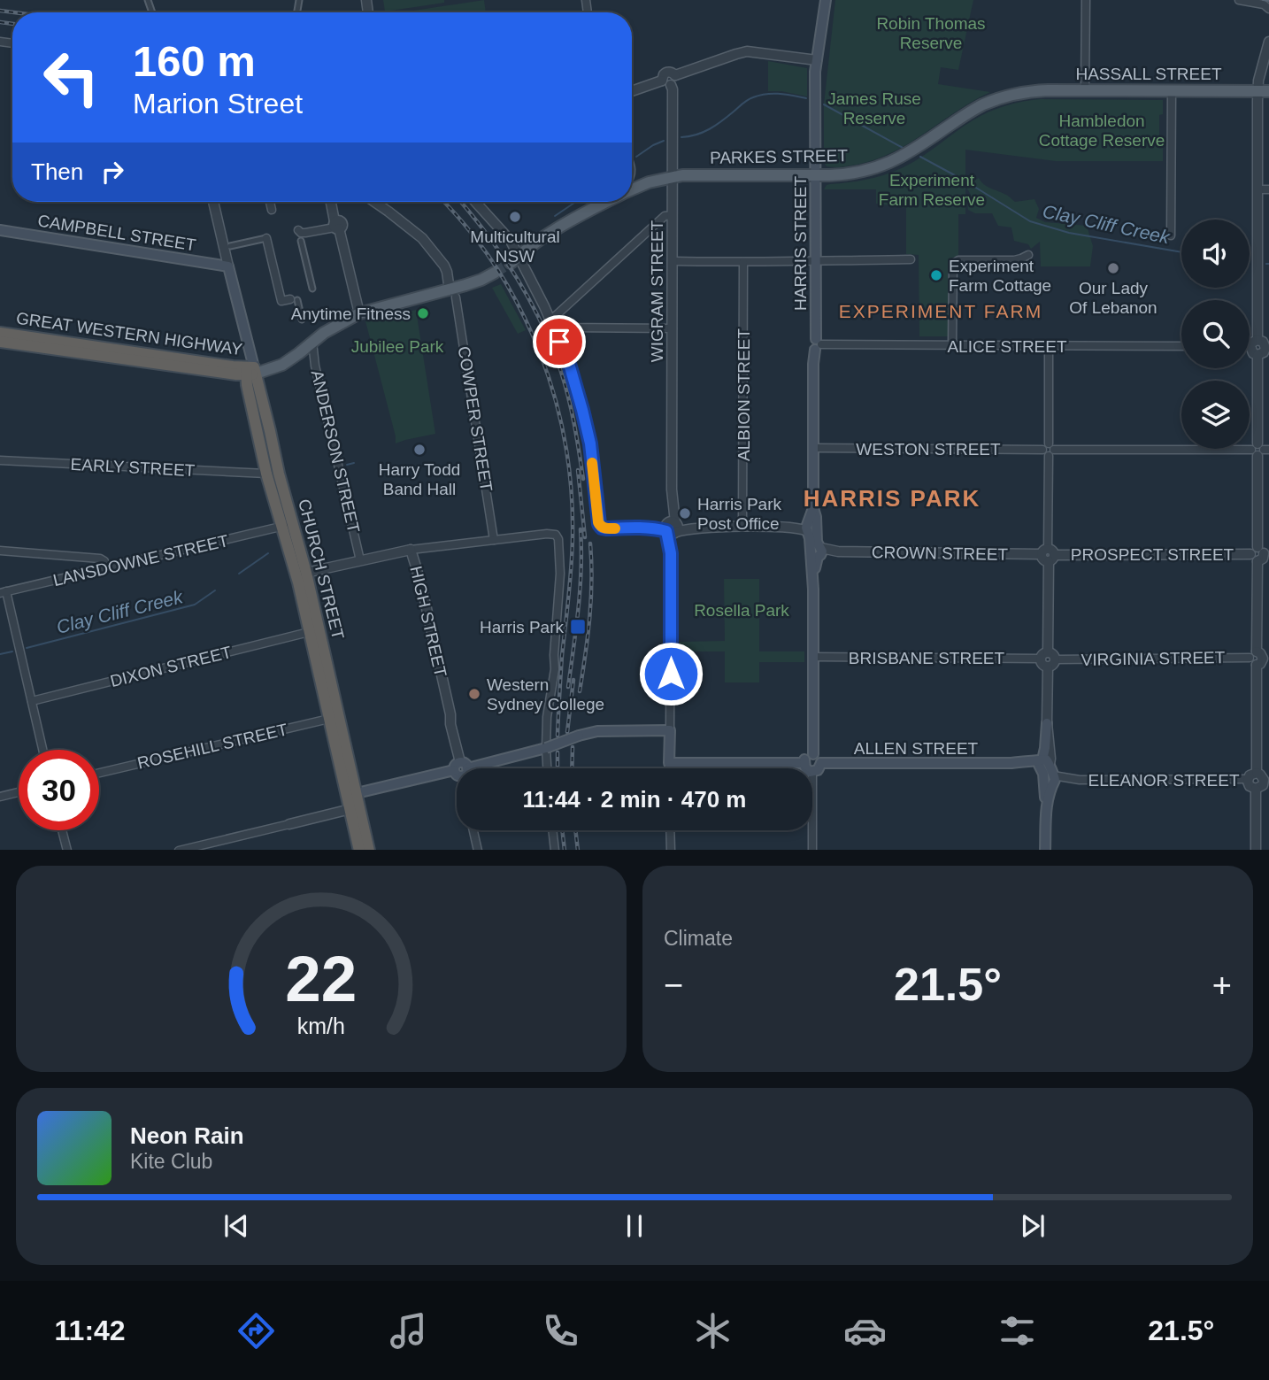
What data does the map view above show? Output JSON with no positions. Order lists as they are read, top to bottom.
{
  "streets": {
    "highway": ["GREAT WESTERN HIGHWAY", "CHURCH STREET"],
    "main road": [
      "HASSALL STREET",
      "PARKES STREET",
      "CAMPBELL STREET",
      "HARRIS STREET",
      "WIGRAM STREET",
      "ALLEN STREET"
    ],
    "street": [
      "ALICE STREET",
      "ALBION STREET",
      "COWPER STREET",
      "WESTON STREET",
      "ANDERSON STREET",
      "EARLY STREET",
      "CROWN STREET",
      "PROSPECT STREET",
      "LANSDOWNE STREET",
      "HIGH STREET",
      "BRISBANE STREET",
      "VIRGINIA STREET",
      "DIXON STREET",
      "ROSEHILL STREET",
      "ELEANOR STREET"
    ]
  },
  "crossings": [
    ["HASSALL STREET", "PARKES STREET"],
    ["PARKES STREET", "HARRIS STREET"],
    ["PARKES STREET", "WIGRAM STREET"],
    ["CAMPBELL STREET", "CHURCH STREET"],
    ["HARRIS STREET", "ALICE STREET"],
    ["HARRIS STREET", "WESTON STREET"],
    ["GREAT WESTERN HIGHWAY", "CHURCH STREET"],
    ["EARLY STREET", "CHURCH STREET"],
    ["CROWN STREET", "PROSPECT STREET"],
    ["LANSDOWNE STREET", "CHURCH STREET"],
    ["CHURCH STREET", "DIXON STREET"],
    ["CHURCH STREET", "ROSEHILL STREET"],
    ["BRISBANE STREET", "VIRGINIA STREET"]
  ],
  "districts": ["EXPERIMENT FARM", "HARRIS PARK"],
  "water": ["Clay Cliff Creek"],
  "parks": [
    "Robin Thomas Reserve",
    "James Ruse Reserve",
    "Hambledon Cottage Reserve",
    "Experiment Farm Reserve",
    "Jubilee Park",
    "Rosella Park"
  ],
  "places": {
    "other": [
      "Multicultural NSW",
      "Our Lady Of Lebanon",
      "Experiment Farm Cottage",
      "Anytime Fitness",
      "Harry Todd Band Hall",
      "Harris Park Post Office",
      "Western Sydney College"
    ],
    "transit": ["Harris Park"]
  },
  "page": {
    "turn": ["160 m", "Marion Street"],
    "then": "Then",
    "limit": "30",
    "trip": "11:44 · 2 min · 470 m",
    "tile": "Climate",
    "heat": ["−", "21.5°", "+"],
    "song": ["Neon Rain", "Kite Club"],
    "tabs": ["11:42", "21.5°"],
    "gauge": ["22", "km/h"]
  }
}
